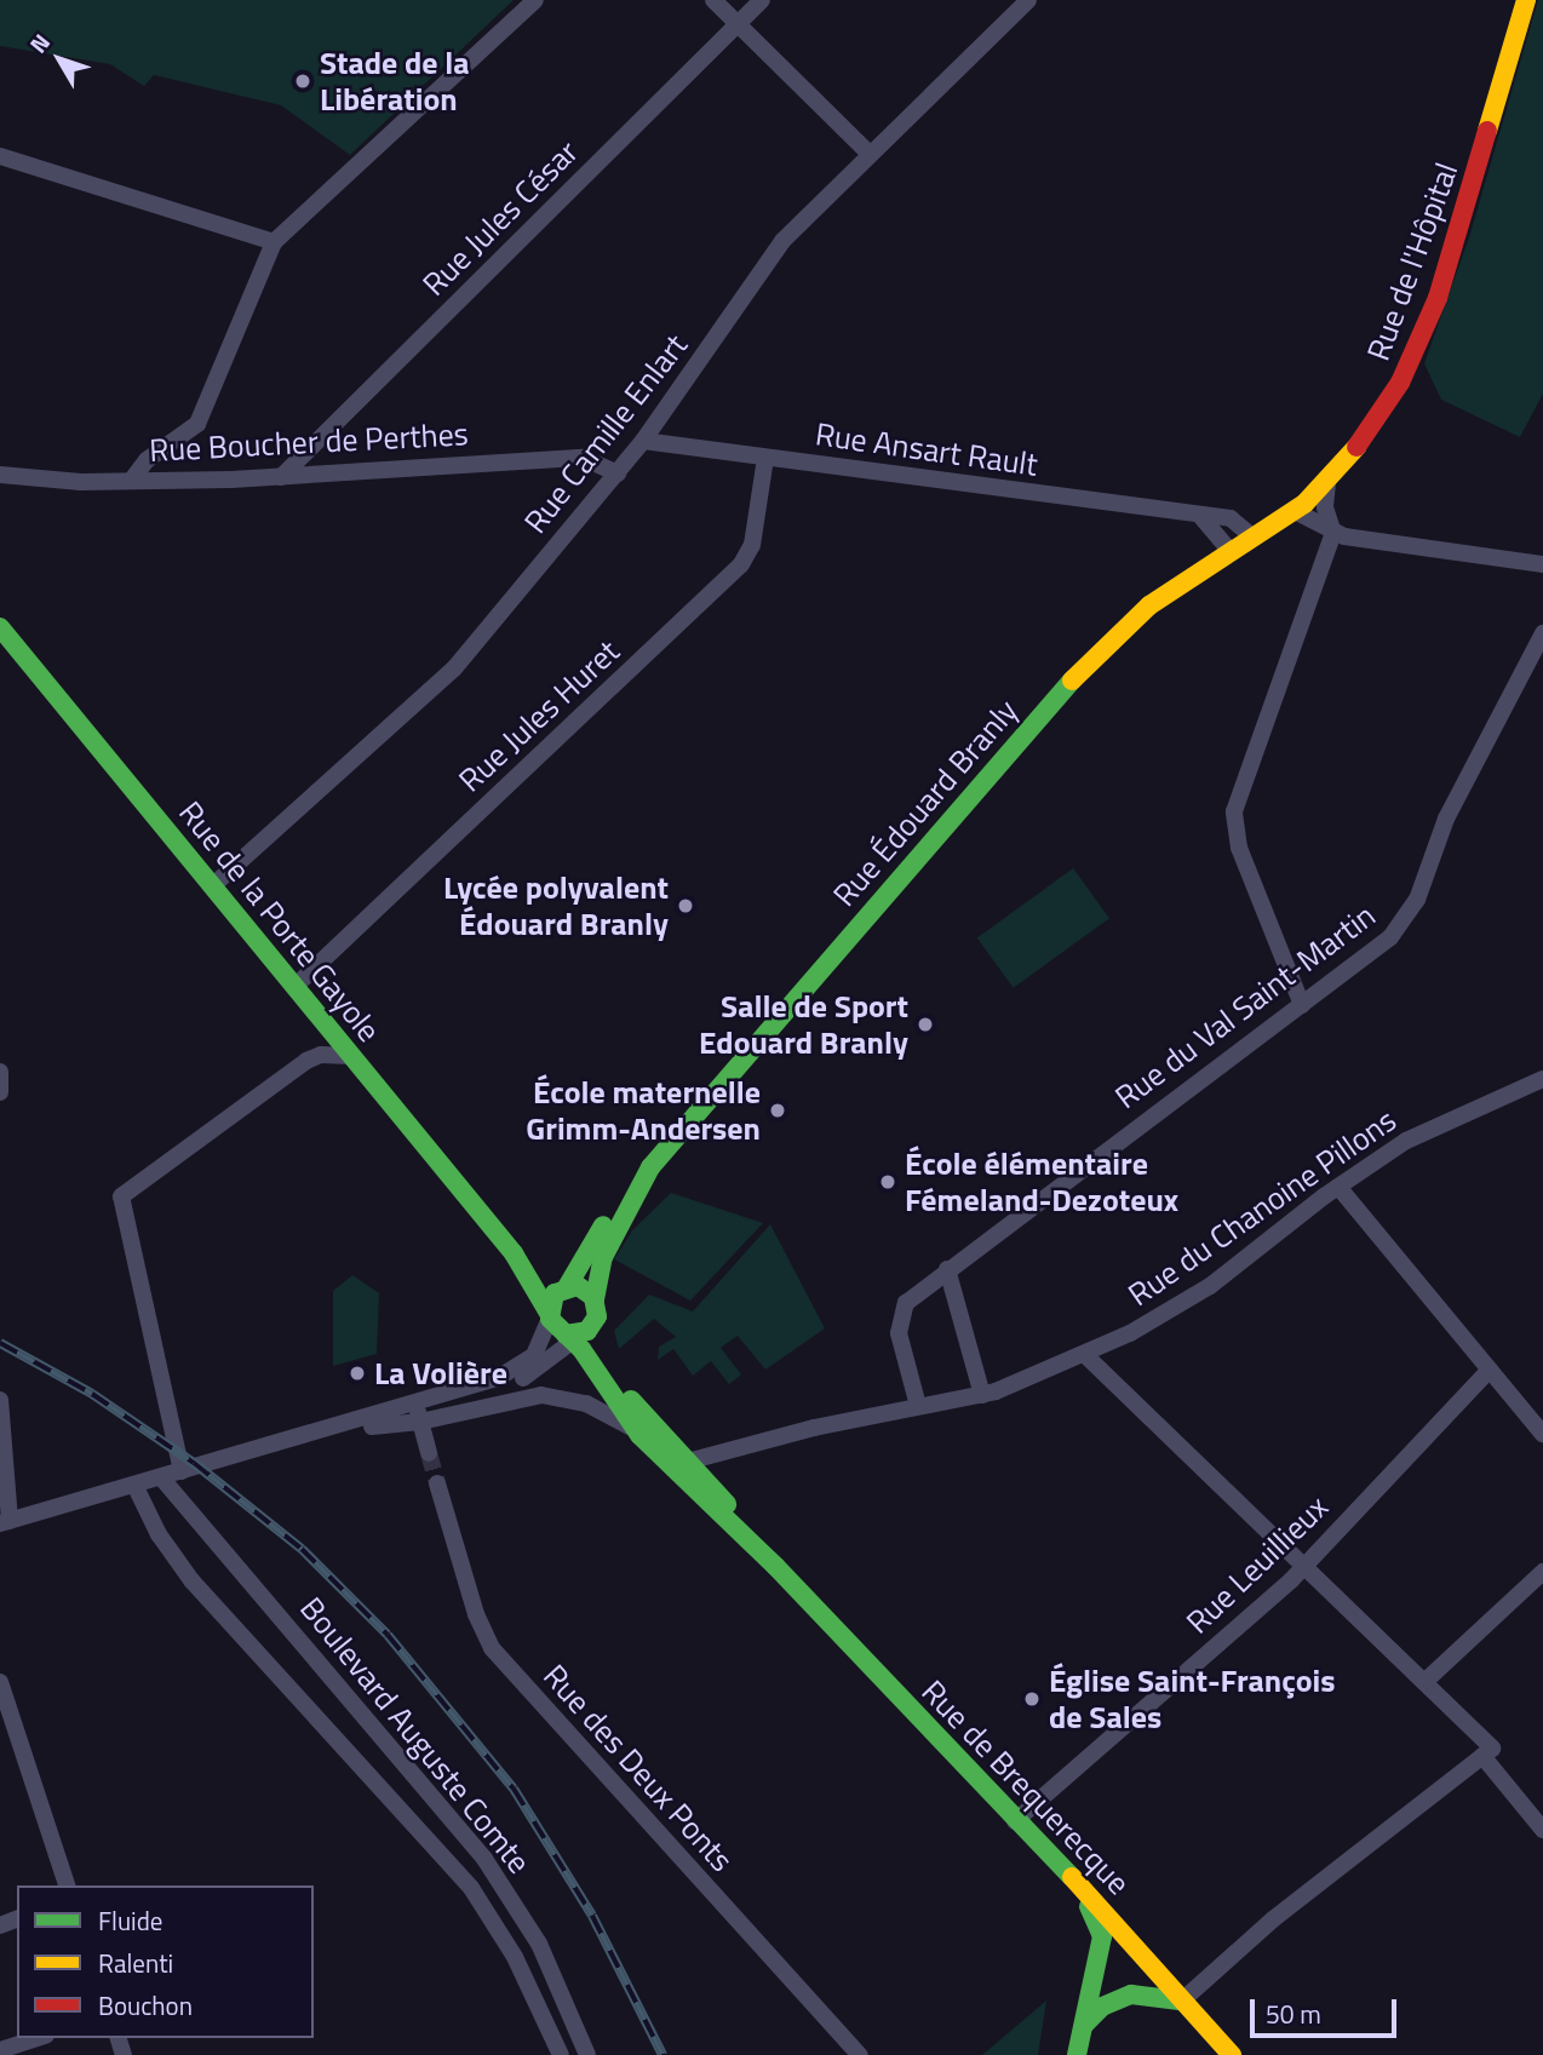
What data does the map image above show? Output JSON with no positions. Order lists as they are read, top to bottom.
{
  "streets": {
    "main road": [
      "Rue de l'Hôpital",
      "Rue Édouard Branly",
      "Rue de la Porte Gayole",
      "Rue de Brequerecque"
    ],
    "street": [
      "Rue Jules César",
      "Rue Camille Enlart",
      "Rue Boucher de Perthes",
      "Rue Ansart Rault",
      "Rue Jules Huret",
      "Rue du Val Saint-Martin",
      "Rue du Chanoine Pillons",
      "Rue Leuillieux",
      "Boulevard Auguste Comte",
      "Rue des Deux Ponts"
    ]
  },
  "crossings": [
    ["Rue Jules César", "Rue Boucher de Perthes"],
    ["Rue de l'Hôpital", "Rue Édouard Branly"],
    ["Rue Camille Enlart", "Rue Boucher de Perthes"],
    ["Rue Camille Enlart", "Rue Ansart Rault"],
    ["Rue Camille Enlart", "Rue de la Porte Gayole"],
    ["Rue Ansart Rault", "Rue Jules Huret"],
    ["Rue Ansart Rault", "Rue Édouard Branly"],
    ["Rue Jules Huret", "Rue de la Porte Gayole"],
    ["Rue Édouard Branly", "Rue de la Porte Gayole"],
    ["Rue Édouard Branly", "Rue de Brequerecque"],
    ["Rue de la Porte Gayole", "Rue de Brequerecque"],
    ["Rue du Val Saint-Martin", "Rue du Chanoine Pillons"],
    ["Rue du Chanoine Pillons", "Rue de Brequerecque"],
    ["Rue Leuillieux", "Rue de Brequerecque"]
  ],
  "places": [
    "Stade de la Libération",
    "Lycée polyvalent Édouard Branly",
    "Salle de Sport Edouard Branly",
    "École maternelle Grimm-Andersen",
    "École élémentaire Fémeland-Dezoteux",
    "La Volière",
    "Église Saint-François de Sales"
  ],
  "legend": ["Fluide", "Ralenti", "Bouchon"],
  "scale_bar": "50 m",
  "north": "top left"
}
